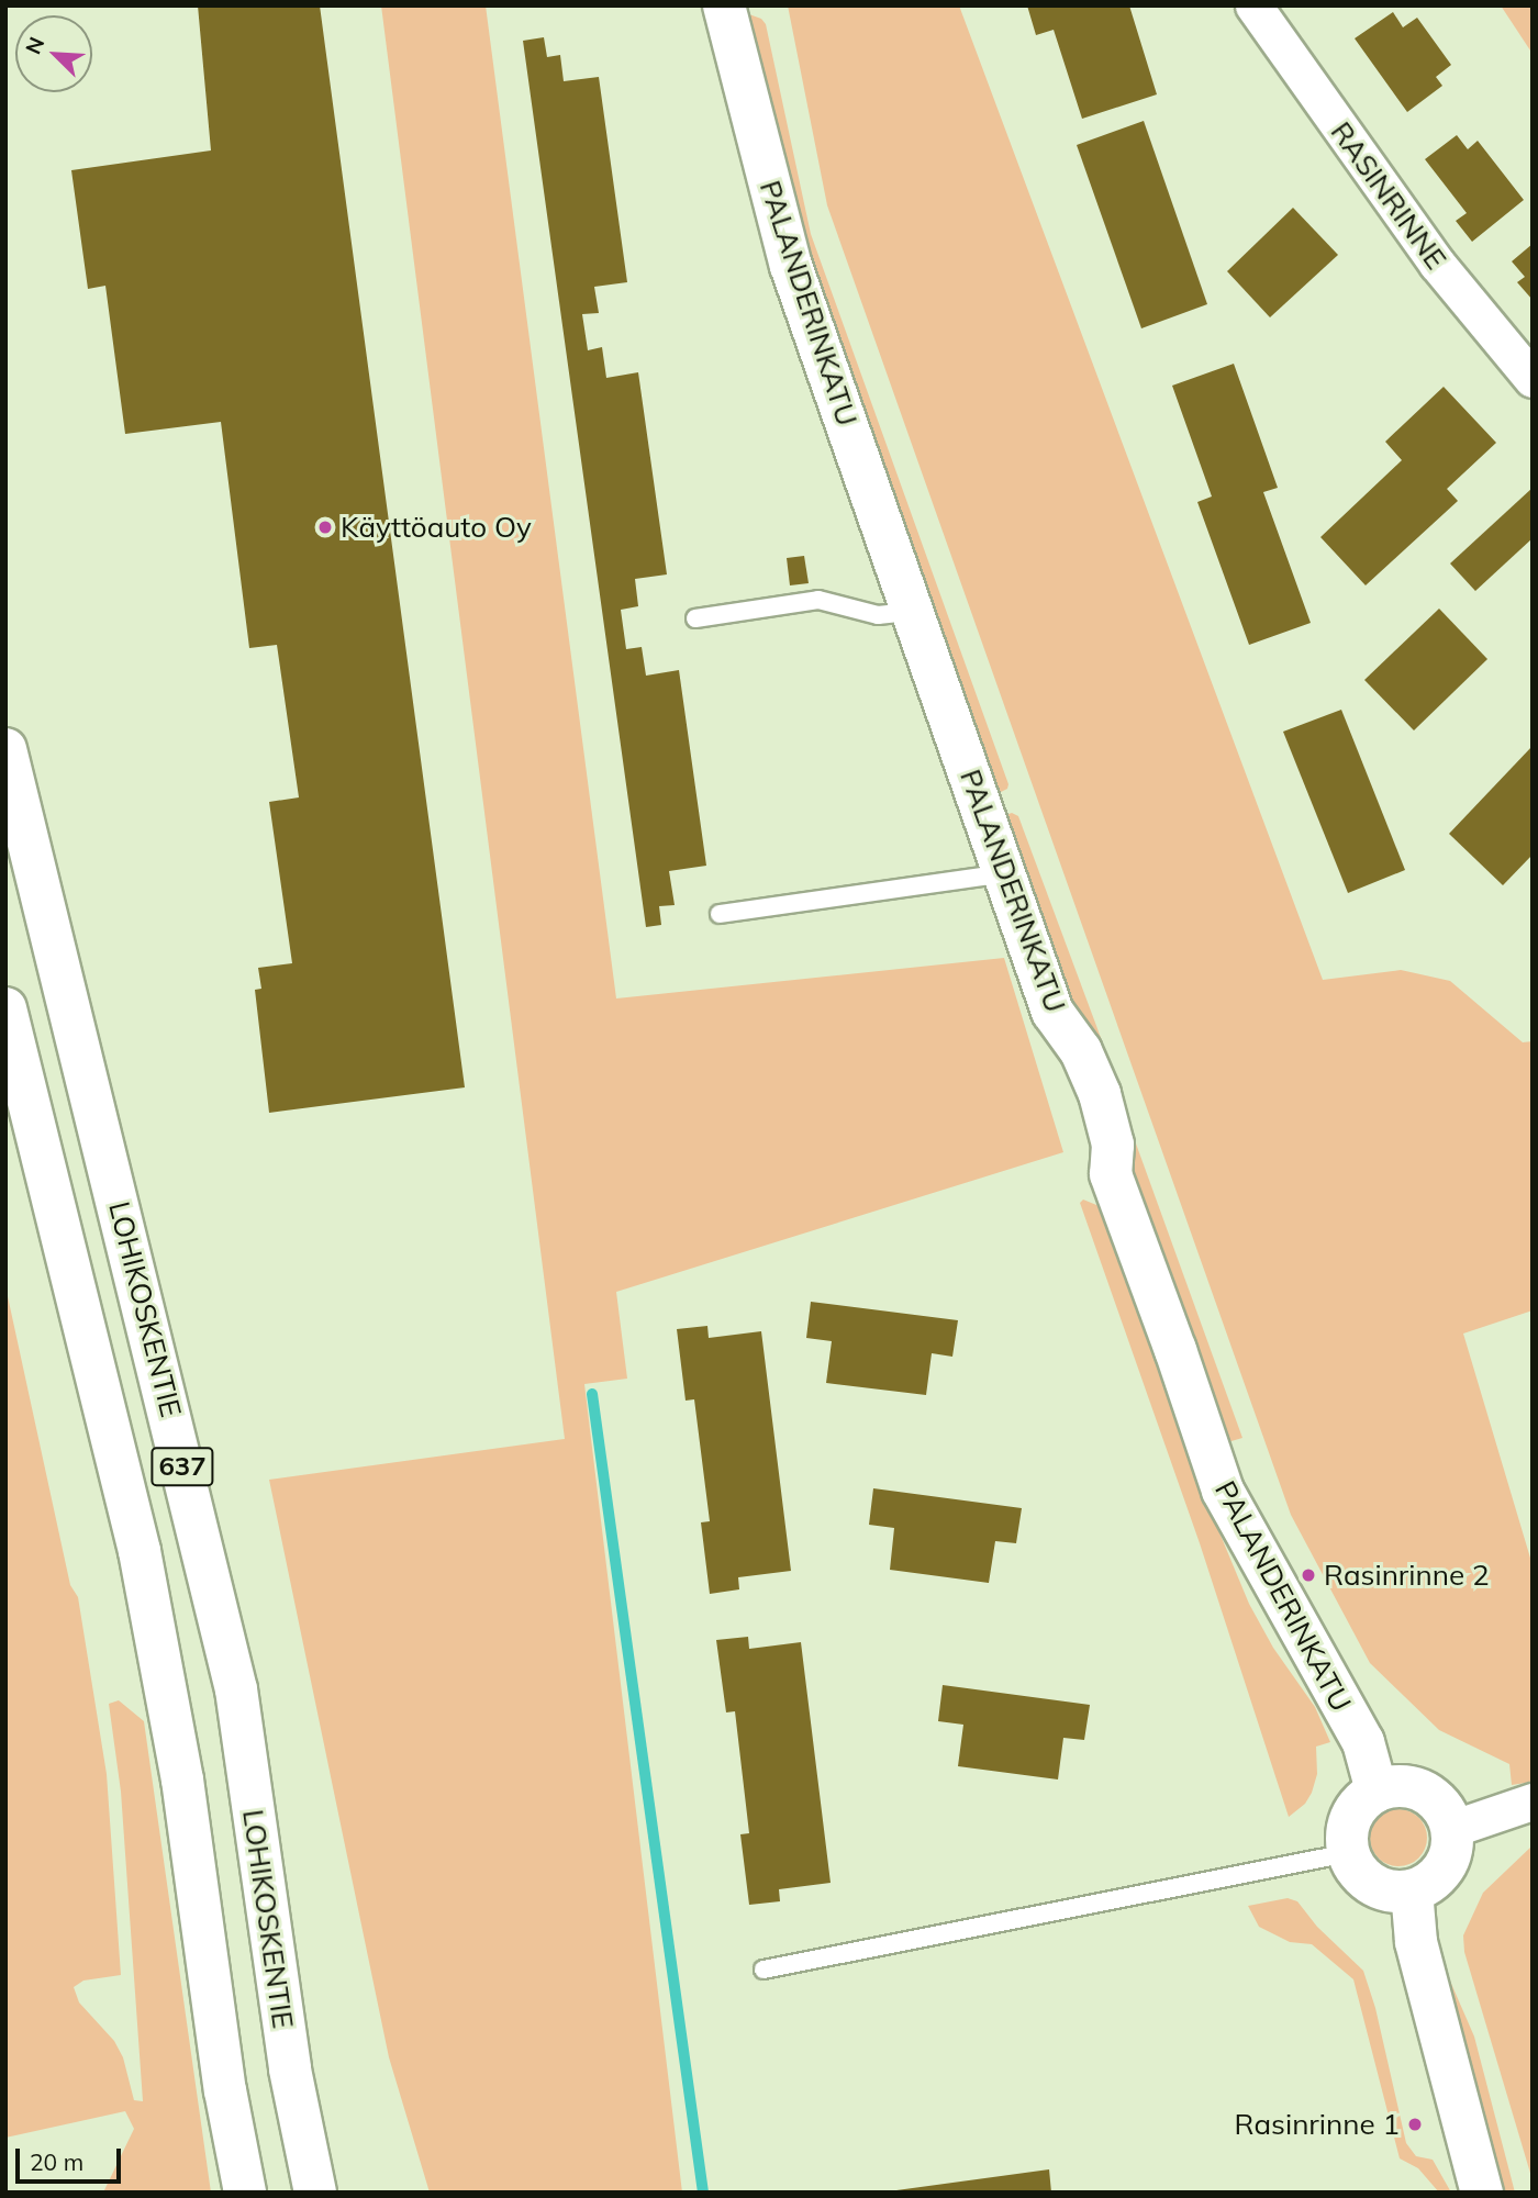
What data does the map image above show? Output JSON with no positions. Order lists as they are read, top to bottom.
{
  "streets": {
    "main road": ["PALANDERINKATU", "LOHIKOSKENTIE", "637"],
    "street": ["RASINRINNE"]
  },
  "places": ["Käyttöauto Oy", "Rasinrinne 2", "Rasinrinne 1"],
  "scale_bar": "20 m",
  "north": "top left"
}
